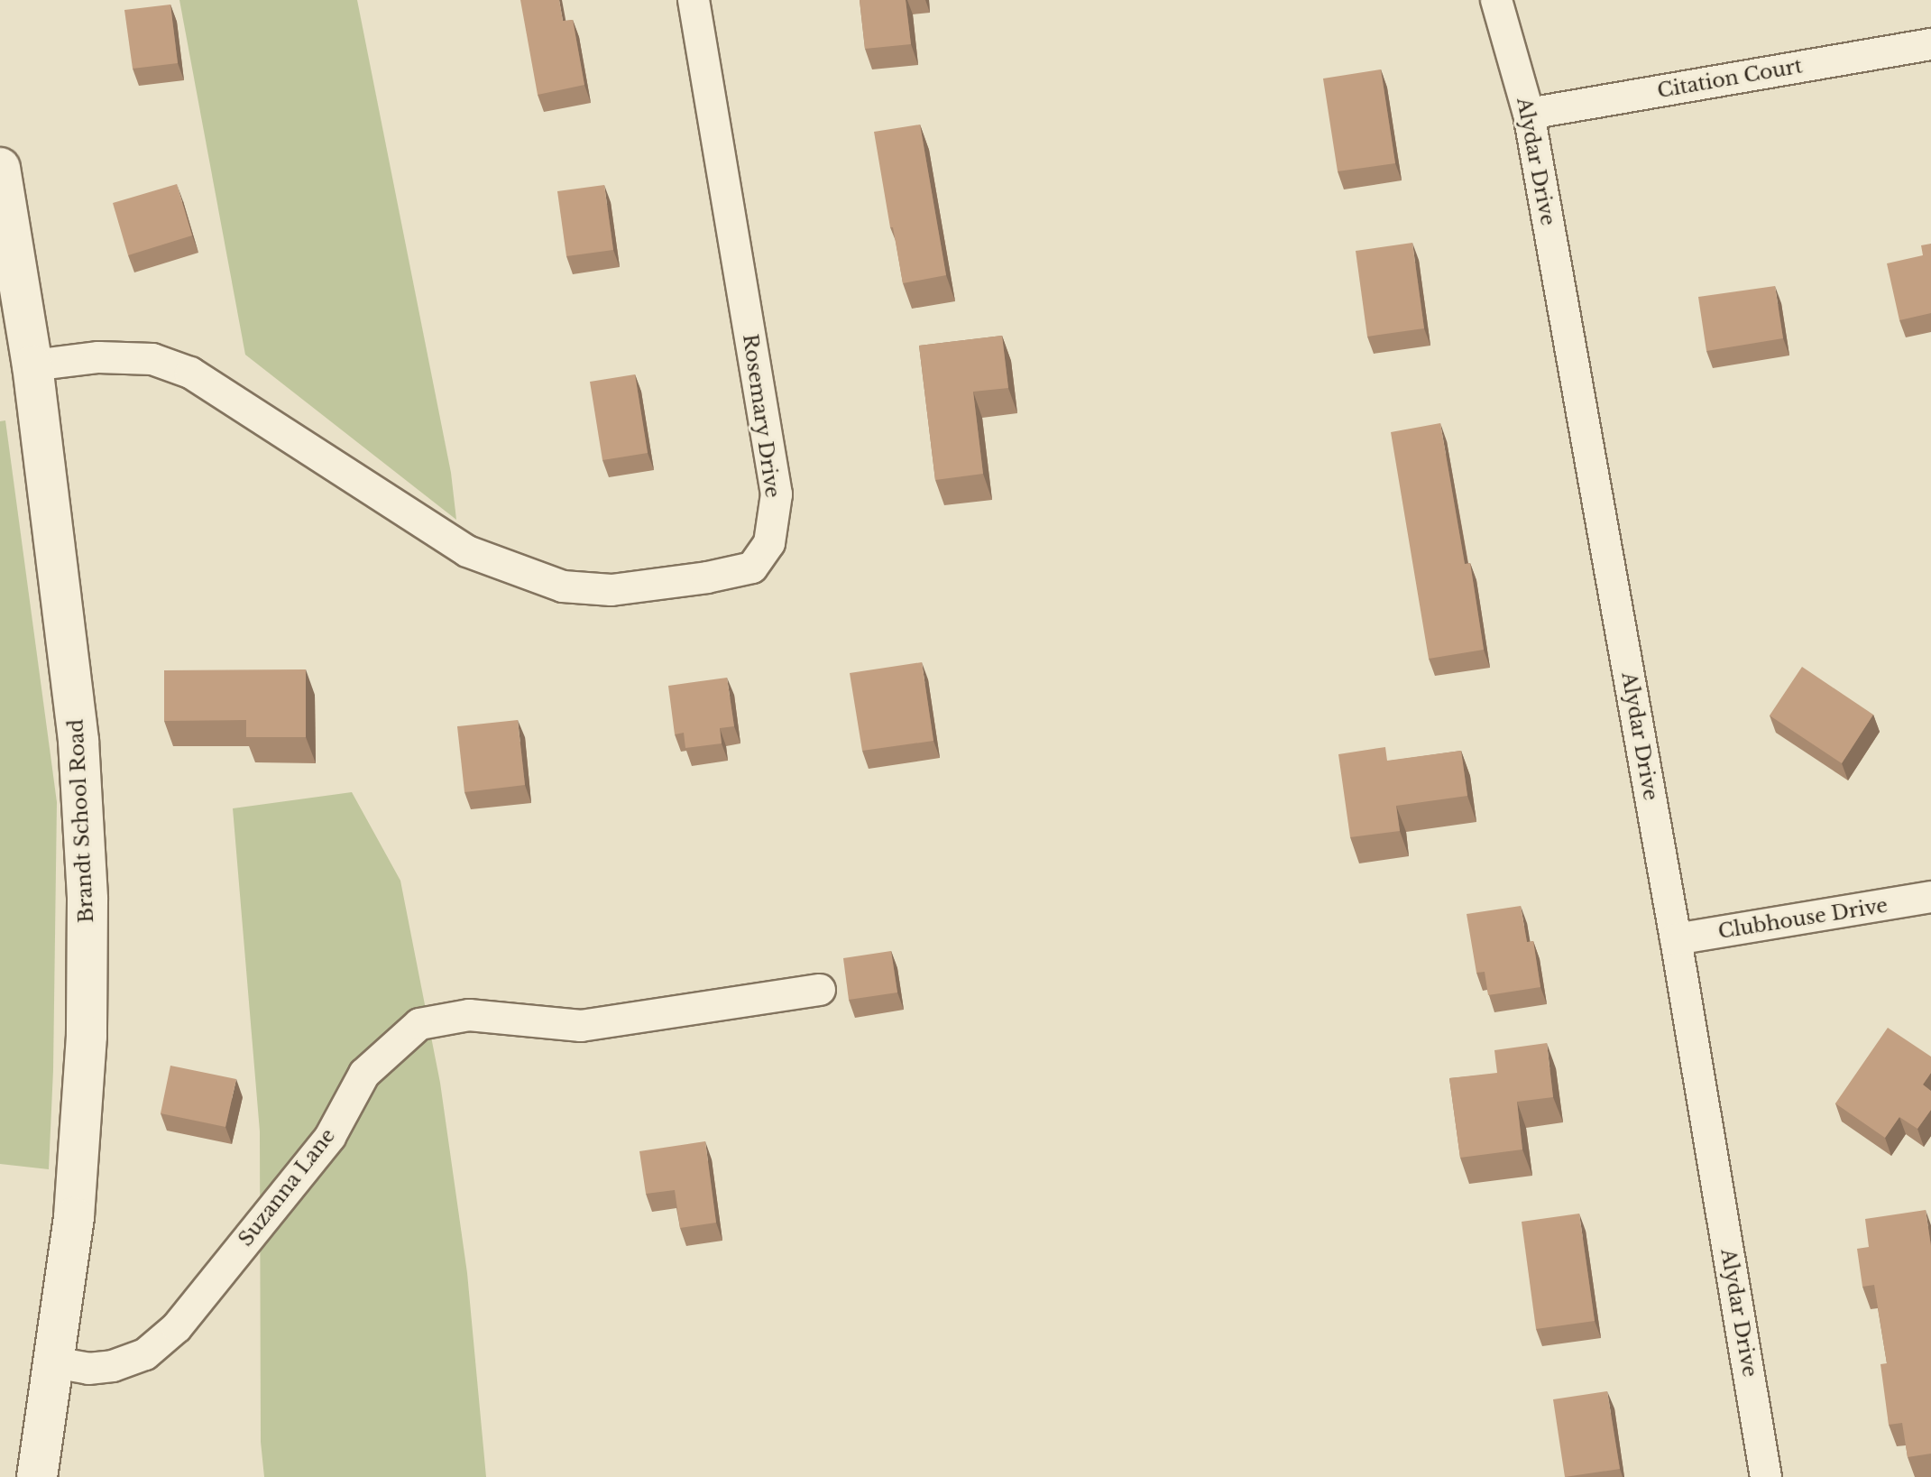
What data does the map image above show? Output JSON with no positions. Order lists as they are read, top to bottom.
{
  "streets": {
    "street": [
      "Citation Court",
      "Alydar Drive",
      "Rosemary Drive",
      "Brandt School Road",
      "Clubhouse Drive",
      "Suzanna Lane"
    ]
  },
  "crossings": [
    ["Citation Court", "Alydar Drive"],
    ["Alydar Drive", "Clubhouse Drive"],
    ["Rosemary Drive", "Brandt School Road"],
    ["Brandt School Road", "Suzanna Lane"]
  ]
}
